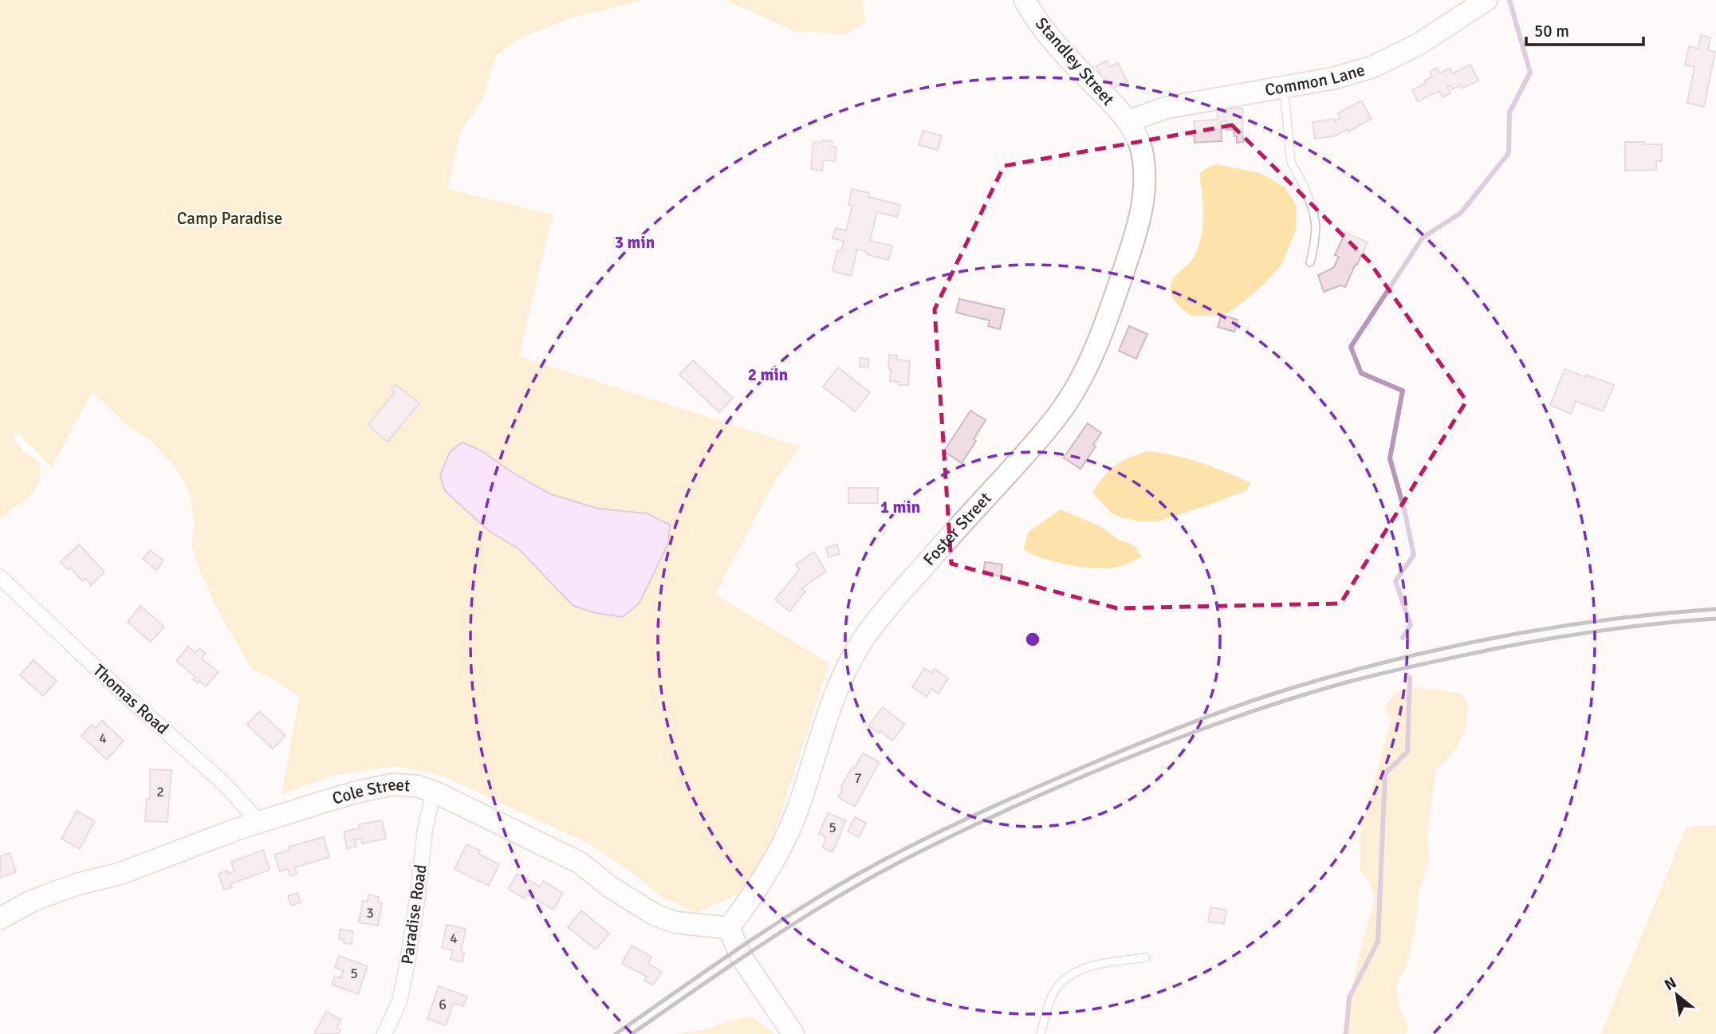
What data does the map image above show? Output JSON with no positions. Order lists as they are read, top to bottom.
{
  "streets": {
    "street": [
      "Standley Street",
      "Common Lane",
      "Foster Street",
      "Thomas Road",
      "Cole Street",
      "Paradise Road"
    ]
  },
  "crossings": [
    ["Standley Street", "Common Lane"],
    ["Standley Street", "Foster Street"],
    ["Common Lane", "Foster Street"],
    ["Foster Street", "Cole Street"],
    ["Thomas Road", "Cole Street"],
    ["Cole Street", "Paradise Road"]
  ],
  "parks": ["Camp Paradise"],
  "house_numbers": [
    "4",
    "7",
    "2",
    "5",
    "3",
    "4",
    "5",
    "6"
  ],
  "scale_bar": "50 m",
  "north": "top left",
  "rings": ["3 min", "2 min", "1 min"]
}
